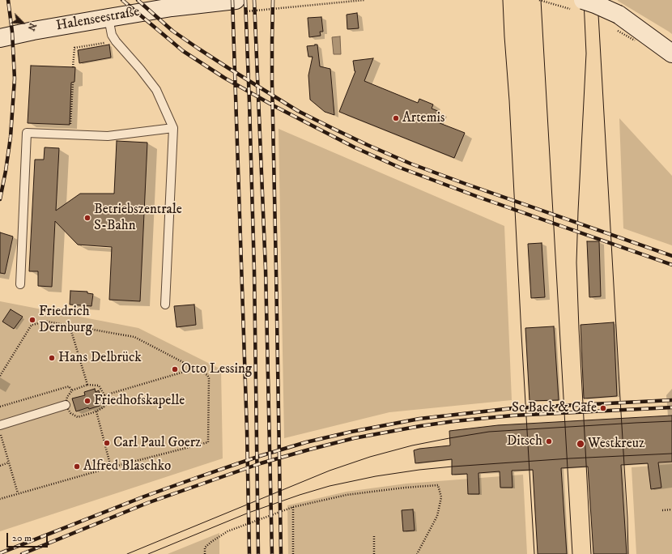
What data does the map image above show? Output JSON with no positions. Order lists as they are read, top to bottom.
{
  "streets": {
    "main road": ["Halenseestraße"]
  },
  "places": [
    "Artemis",
    "Betriebszentrale S-Bahn",
    "Friedrich Dernburg",
    "Hans Delbrück",
    "Otto Lessing",
    "Friedhofskapelle",
    "Sc Back & Cafe",
    "Ditsch",
    "Carl Paul Goerz",
    "Westkreuz",
    "Alfred Blaschko"
  ],
  "scale_bar": "20 m",
  "north": "bottom right"
}
